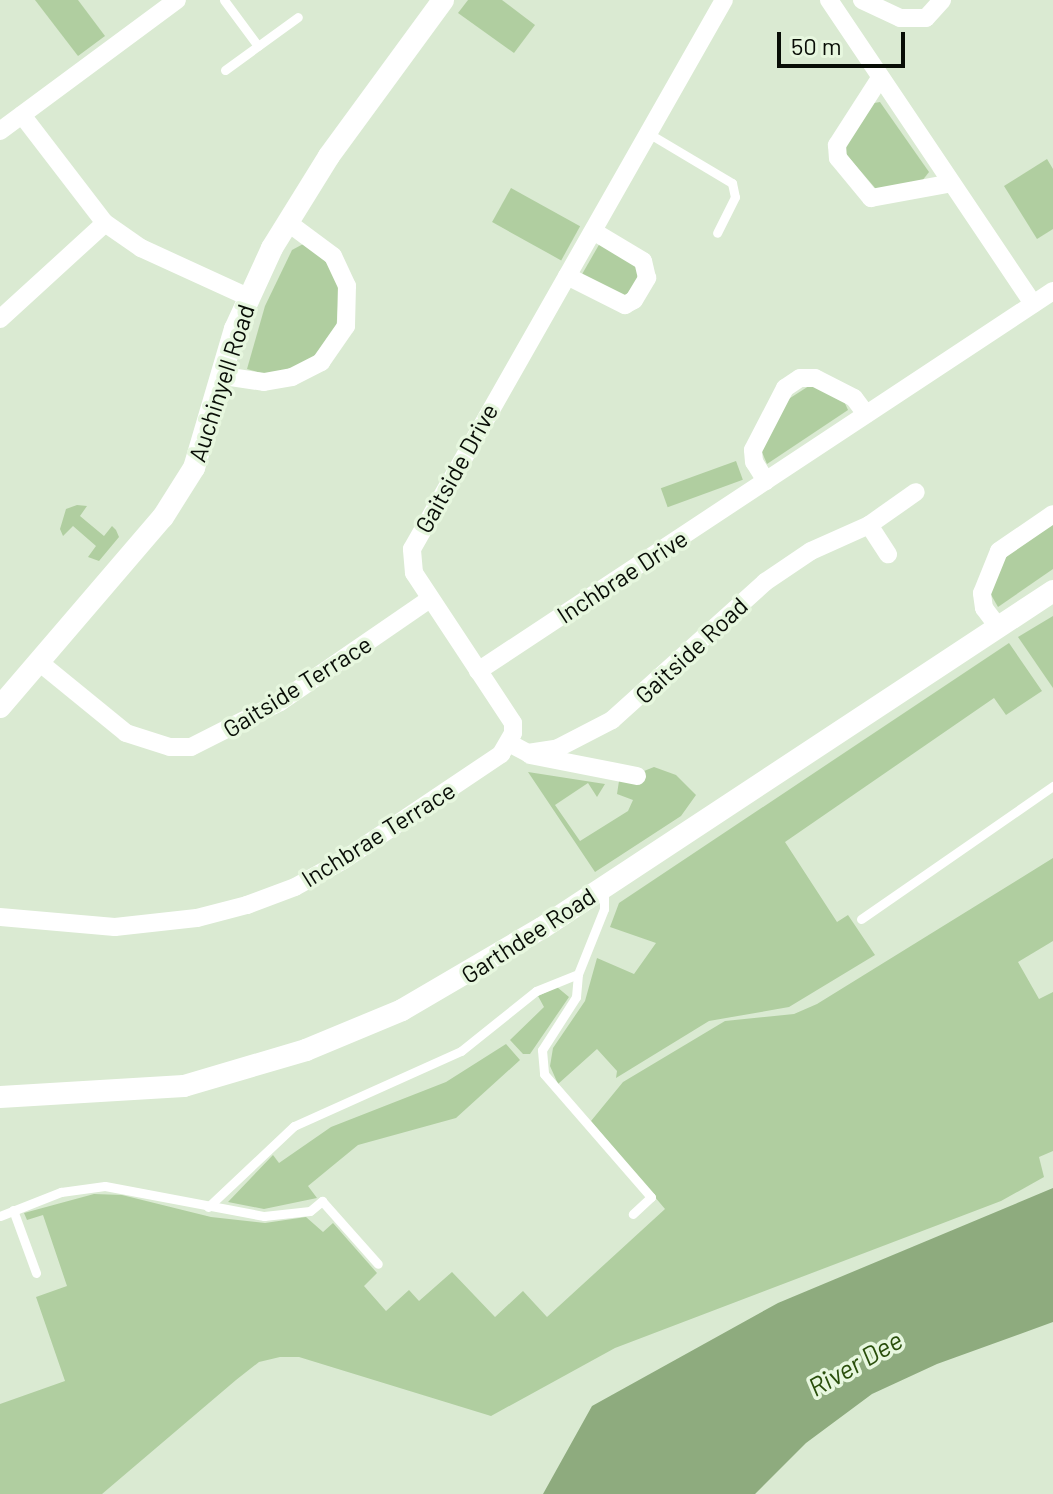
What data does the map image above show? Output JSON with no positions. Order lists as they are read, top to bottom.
{
  "streets": {
    "street": [
      "Auchinyell Road",
      "Gaitside Drive",
      "Inchbrae Drive",
      "Gaitside Road",
      "Gaitside Terrace",
      "Inchbrae Terrace",
      "Garthdee Road"
    ]
  },
  "crossings": [
    ["Auchinyell Road", "Gaitside Terrace"],
    ["Gaitside Drive", "Inchbrae Drive"],
    ["Gaitside Drive", "Gaitside Terrace"],
    ["Gaitside Drive", "Inchbrae Terrace"]
  ],
  "water": ["River Dee"],
  "scale_bar": "50 m"
}
